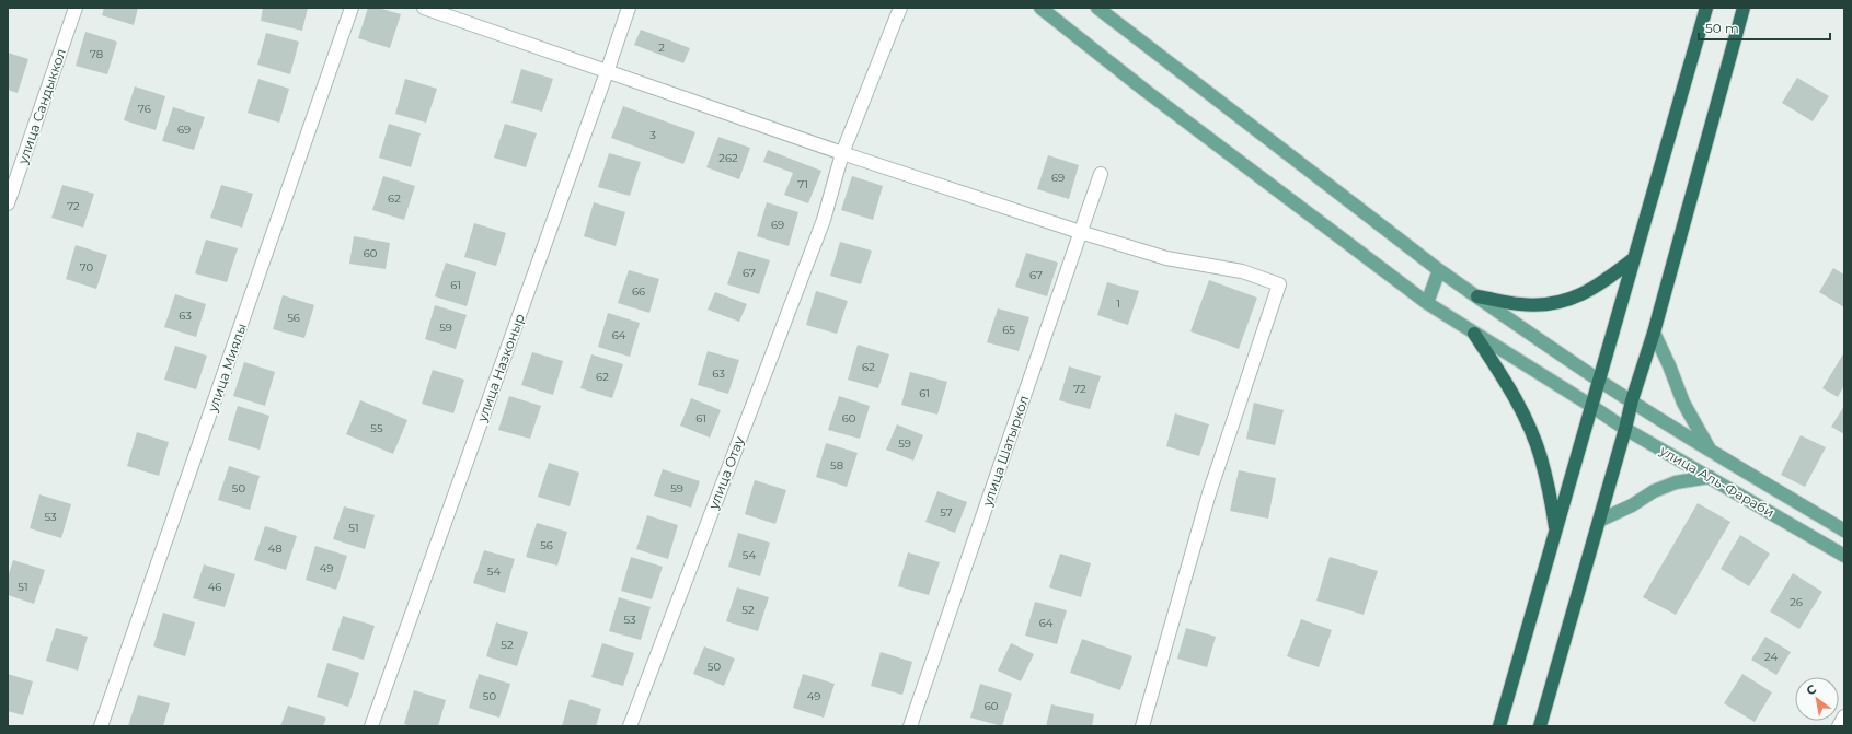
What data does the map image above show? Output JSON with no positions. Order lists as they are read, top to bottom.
{
  "streets": {
    "main road": ["улица Аль-Фараби"],
    "street": [
      "улица Сандыккол",
      "улица Миялы",
      "улица Назконыр",
      "улица Шатыркол",
      "улица Отау"
    ]
  },
  "house_numbers": [
    "2",
    "78",
    "76",
    "69",
    "3",
    "262",
    "69",
    "71",
    "62",
    "72",
    "69",
    "60",
    "70",
    "67",
    "67",
    "61",
    "66",
    "1",
    "63",
    "56",
    "59",
    "65",
    "64",
    "62",
    "63",
    "62",
    "72",
    "61",
    "61",
    "60",
    "55",
    "59",
    "58",
    "50",
    "59",
    "57",
    "53",
    "51",
    "56",
    "48",
    "54",
    "49",
    "54",
    "51",
    "46",
    "26",
    "52",
    "53",
    "64",
    "52",
    "24",
    "50",
    "50",
    "49",
    "60"
  ],
  "scale_bar": "50 m",
  "north": "top left"
}
